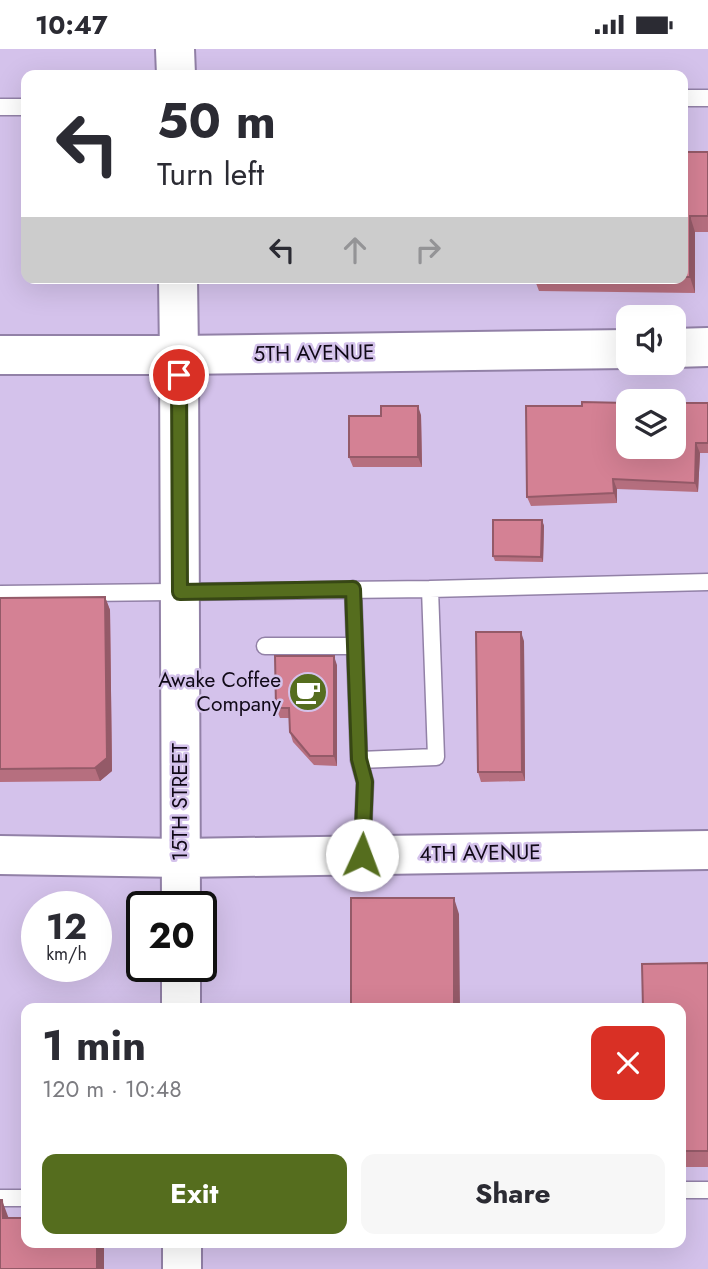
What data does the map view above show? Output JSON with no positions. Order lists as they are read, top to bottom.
{
  "streets": {
    "main road": ["5TH AVENUE", "15TH STREET", "4TH AVENUE"]
  },
  "crossings": [
    ["5TH AVENUE", "15TH STREET"],
    ["15TH STREET", "4TH AVENUE"]
  ],
  "places": {
    "cafe": ["Awake Coffee Company"]
  },
  "page": {
    "status": "10:47",
    "turn": ["50 m", "Turn left"],
    "speed": "12 km/h",
    "limit": "20",
    "heading": ["1 min", "120 m · 10:48"],
    "buttons": ["Exit", "Share"]
  }
}
